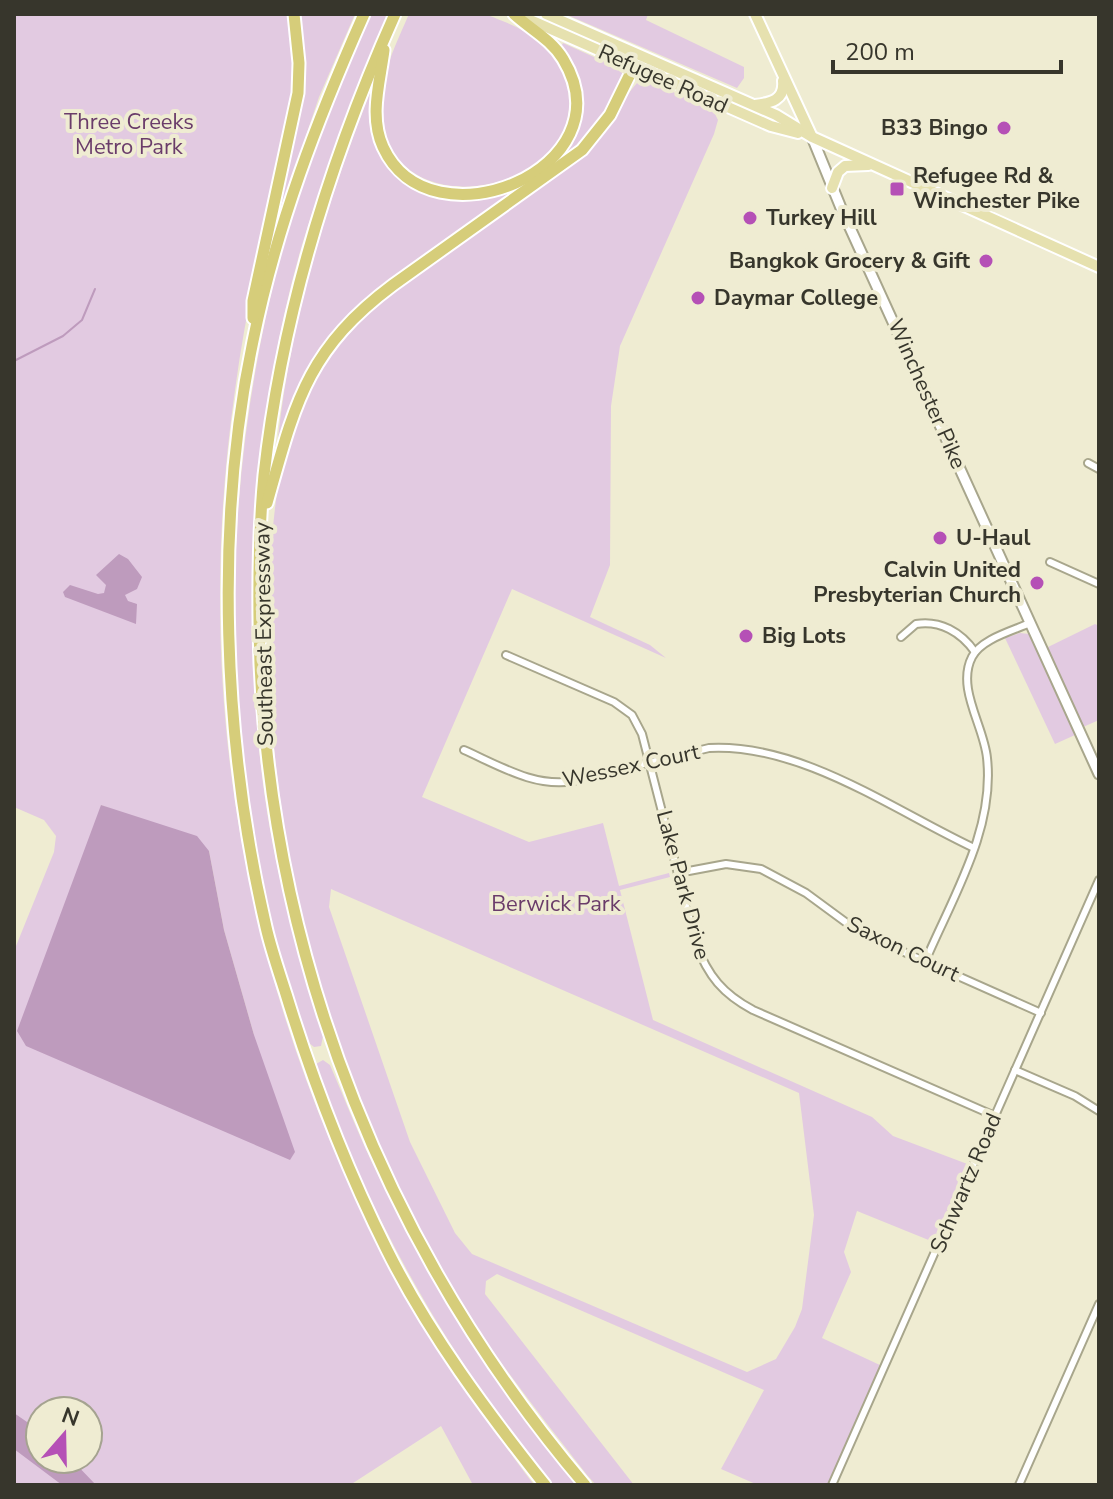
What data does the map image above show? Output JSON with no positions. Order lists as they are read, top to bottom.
{
  "streets": {
    "highway": ["Southeast Expressway"],
    "main road": ["Refugee Road", "Winchester Pike"],
    "street": [
      "Wessex Court",
      "Lake Park Drive",
      "Saxon Court",
      "Schwartz Road"
    ]
  },
  "crossings": [
    ["Refugee Road", "Winchester Pike"],
    ["Wessex Court", "Lake Park Drive"],
    ["Lake Park Drive", "Saxon Court"],
    ["Lake Park Drive", "Schwartz Road"],
    ["Saxon Court", "Schwartz Road"]
  ],
  "parks": ["Three Creeks Metro Park", "Berwick Park"],
  "places": {
    "other": [
      "B33 Bingo",
      "Turkey Hill",
      "Bangkok Grocery & Gift",
      "Daymar College",
      "U-Haul",
      "Calvin United Presbyterian Church",
      "Big Lots"
    ],
    "transit": ["Refugee Rd & Winchester Pike"]
  },
  "scale_bar": "200 m",
  "north": "top"
}
